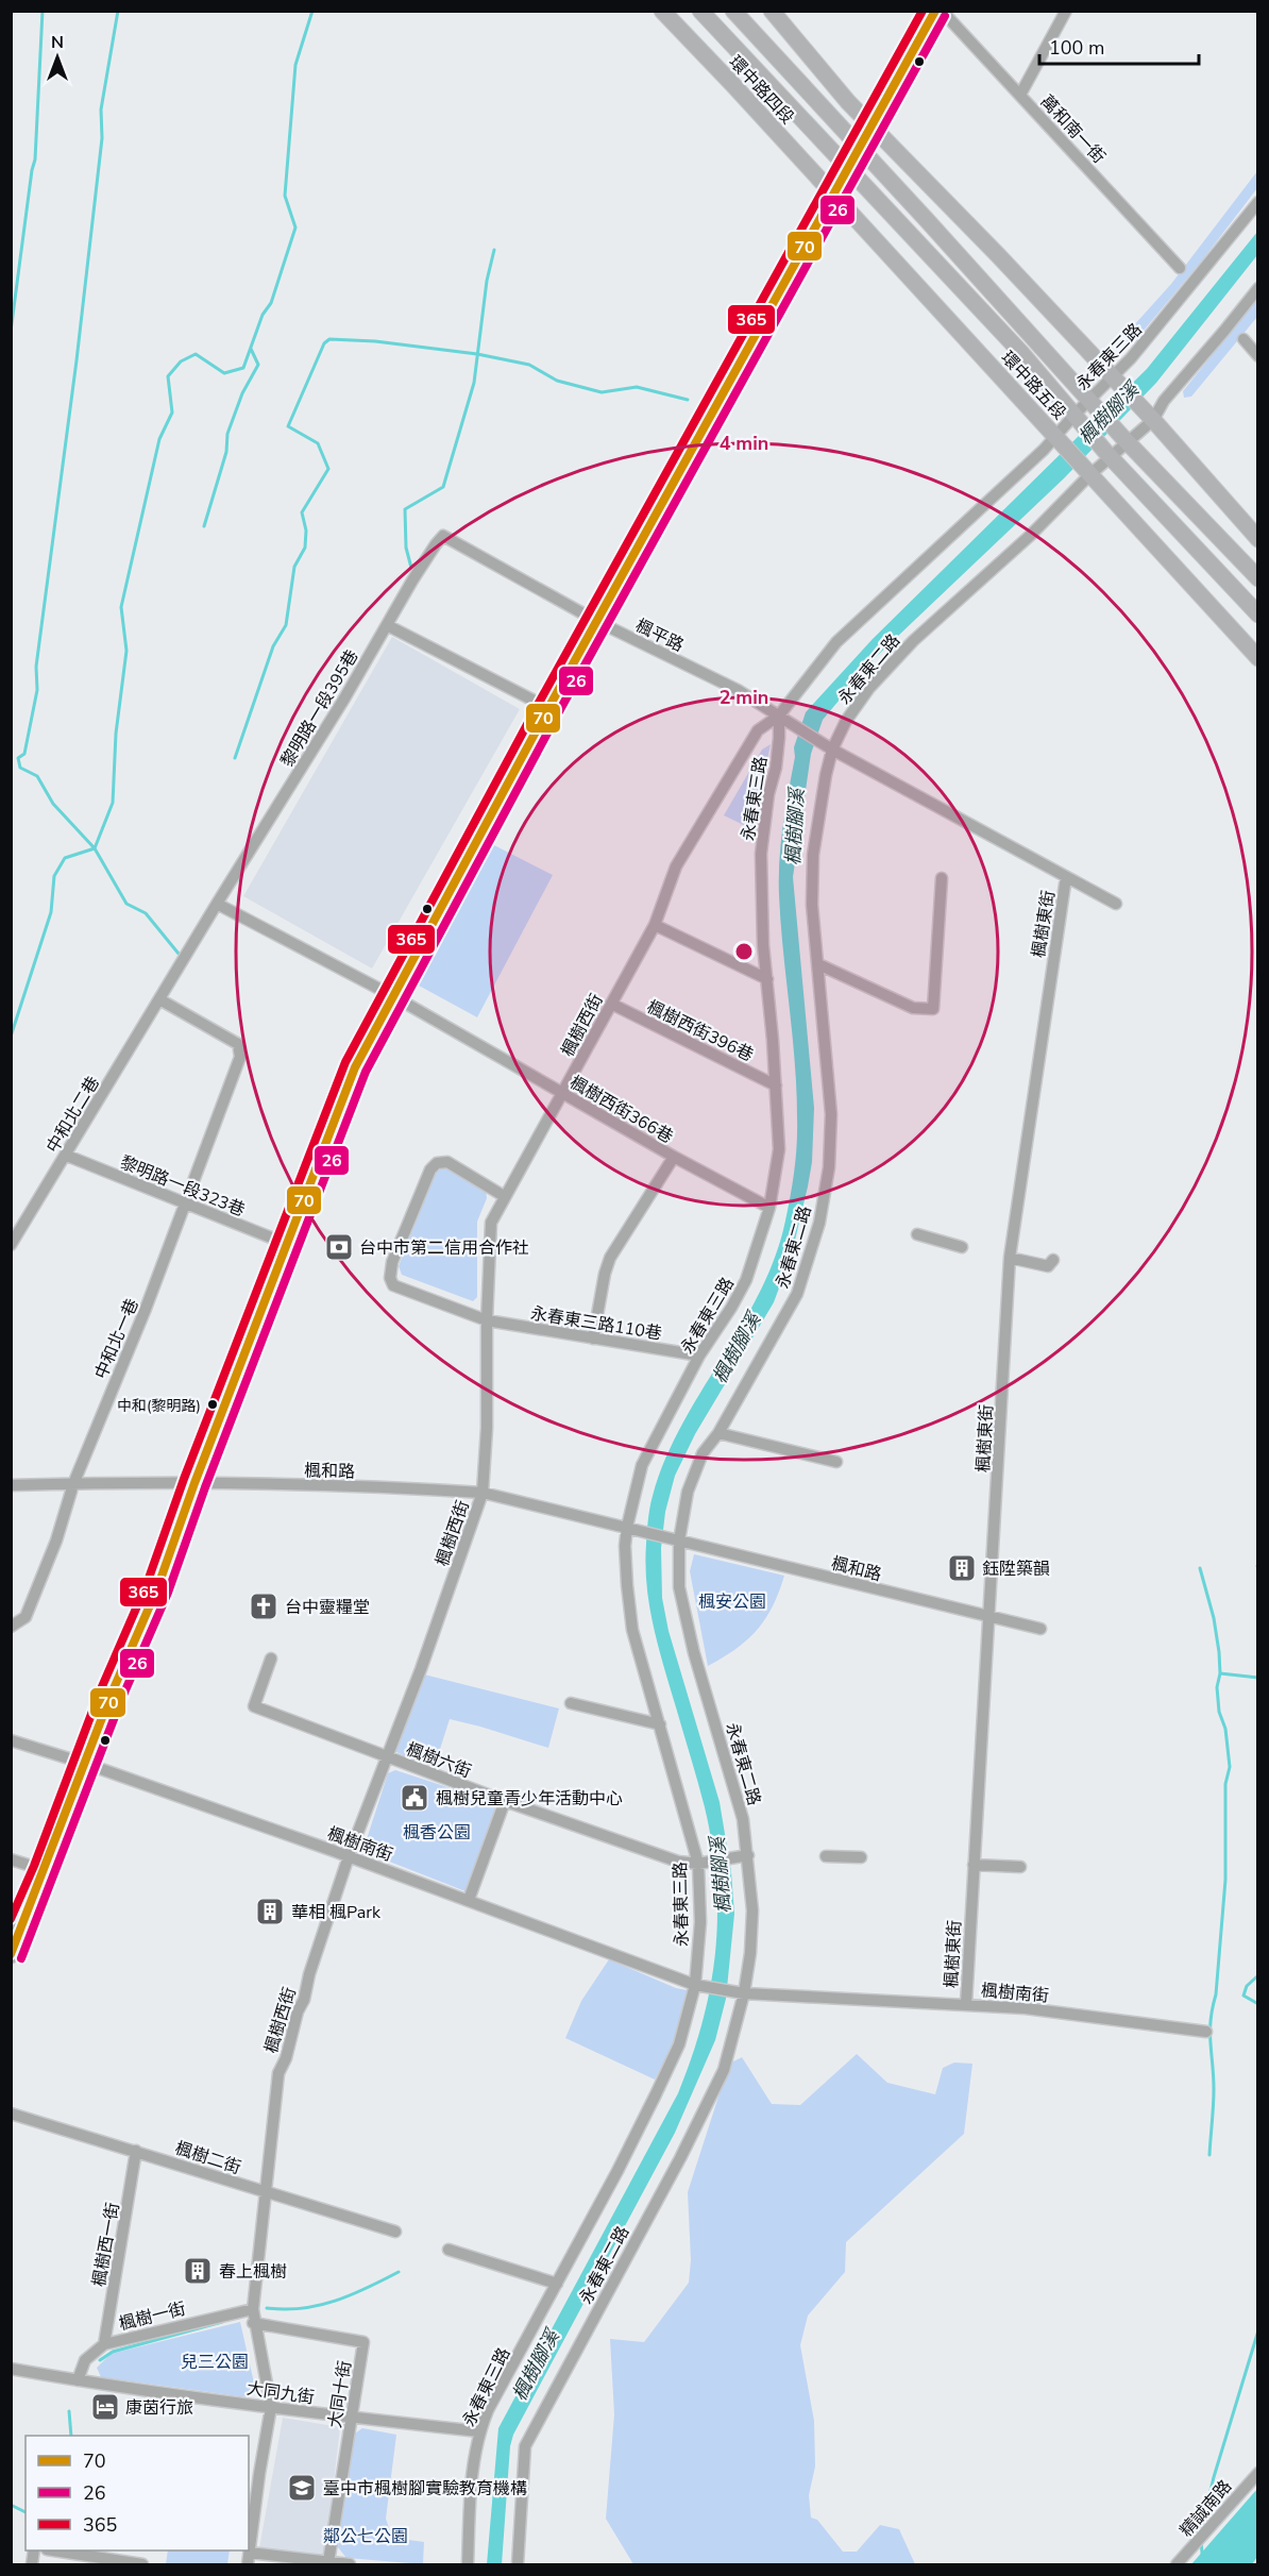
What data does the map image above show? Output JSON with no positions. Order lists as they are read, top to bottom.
{
  "streets": {
    "street": [
      "環中路四段",
      "萬和南一街",
      "永春東三路",
      "環中路五段",
      "楓平路",
      "永春東二路",
      "黎明路一段395巷",
      "楓樹東街",
      "楓樹西街",
      "楓樹西街396巷",
      "楓樹西街366巷",
      "中和北二巷",
      "黎明路一段323巷",
      "永春東三路110巷",
      "中和北一巷",
      "楓和路",
      "楓樹六街",
      "楓樹南街",
      "楓樹二街",
      "楓樹西一街",
      "楓樹一街",
      "大同九街",
      "大同十街",
      "精誠南路"
    ]
  },
  "crossings": [
    ["環中路四段", "環中路五段"],
    ["永春東三路", "環中路五段"],
    ["永春東三路", "楓平路"],
    ["永春東三路", "楓樹西街"],
    ["永春東三路", "楓樹西街396巷"],
    ["永春東三路", "楓樹西街366巷"],
    ["永春東三路", "永春東三路110巷"],
    ["永春東三路", "楓和路"],
    ["永春東三路", "楓樹六街"],
    ["永春東三路", "楓樹南街"],
    ["永春東三路", "大同九街"],
    ["環中路五段", "永春東二路"],
    ["楓平路", "永春東二路"],
    ["楓平路", "黎明路一段395巷"],
    ["楓平路", "楓樹西街"],
    ["永春東二路", "楓和路"],
    ["永春東二路", "楓樹六街"],
    ["永春東二路", "楓樹南街"],
    ["黎明路一段395巷", "中和北二巷"],
    ["黎明路一段395巷", "中和北一巷"],
    ["楓樹東街", "楓和路"],
    ["楓樹東街", "楓樹南街"],
    ["楓樹西街", "楓樹西街396巷"],
    ["楓樹西街", "楓樹西街366巷"],
    ["楓樹西街", "永春東三路110巷"],
    ["楓樹西街", "楓和路"],
    ["楓樹西街", "楓樹六街"],
    ["楓樹西街", "楓樹南街"],
    ["楓樹西街", "楓樹二街"],
    ["楓樹西街", "楓樹一街"],
    ["楓樹西街", "大同九街"],
    ["楓樹西街", "大同十街"],
    ["中和北二巷", "黎明路一段323巷"],
    ["中和北二巷", "中和北一巷"],
    ["黎明路一段323巷", "中和北一巷"],
    ["中和北一巷", "楓和路"],
    ["楓樹二街", "楓樹西一街"],
    ["楓樹西一街", "楓樹一街"],
    ["楓樹一街", "大同九街"],
    ["大同九街", "大同十街"]
  ],
  "water": ["楓樹腳溪"],
  "parks": [
    "楓安公園",
    "楓香公園",
    "兒三公園",
    "鄰公七公園"
  ],
  "places": {
    "bank": ["台中市第二信用合作社"],
    "other": ["中和(黎明路)"],
    "building": ["鈺陞築韻", "華相 楓Park", "春上楓樹"],
    "church": ["台中靈糧堂"],
    "public building": ["楓樹兒童青少年活動中心"],
    "hotel": ["康茵行旅"],
    "school or university": ["臺中市楓樹腳實驗教育機構"]
  },
  "lines": ["transit line 70", "transit line 365", "transit line 26"],
  "legend": ["70", "26", "365"],
  "scale_bar": "100 m",
  "north": "top",
  "rings": ["4 min", "2 min"]
}
